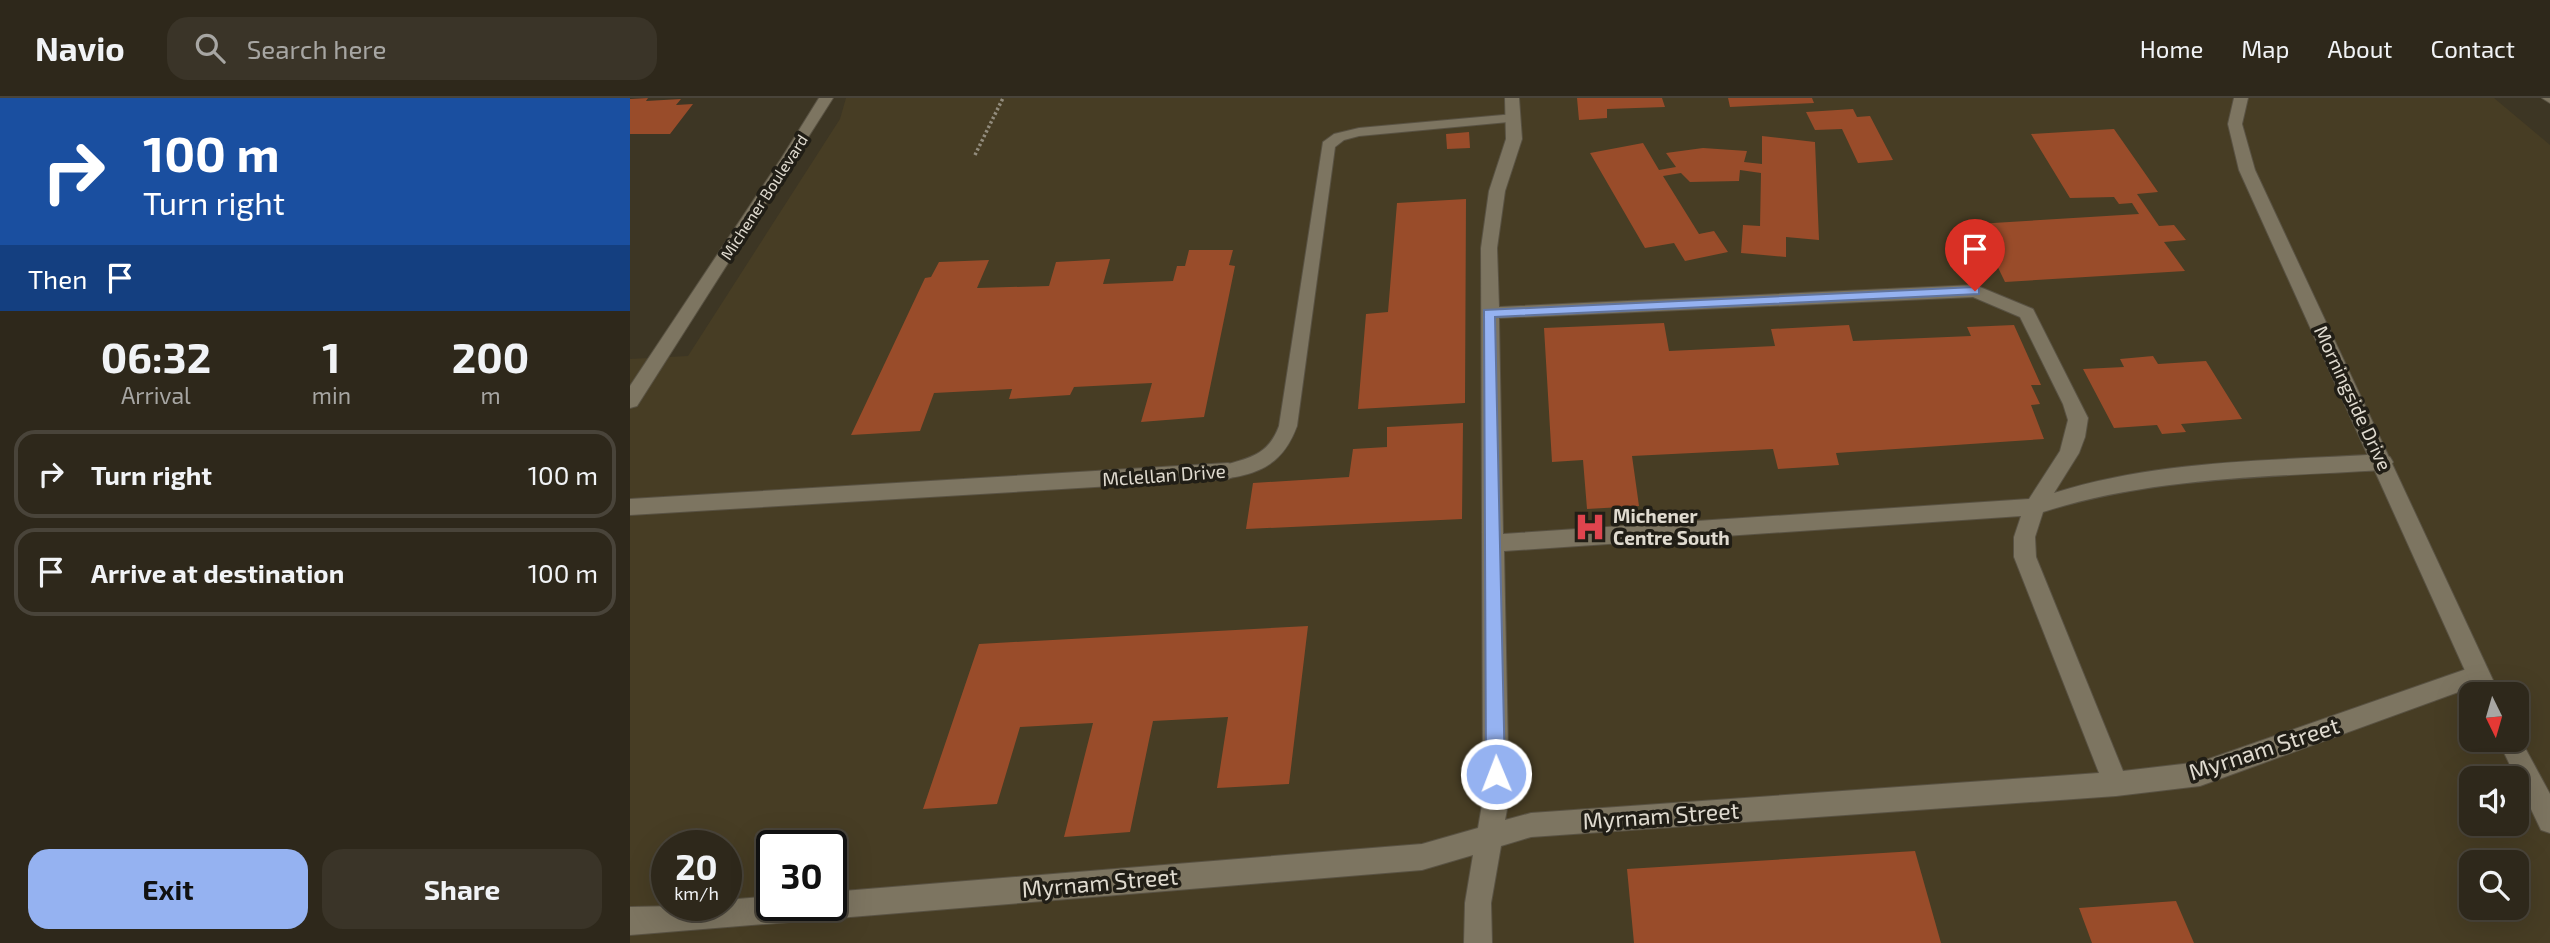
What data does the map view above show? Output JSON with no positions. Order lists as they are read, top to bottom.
{
  "streets": {
    "street": [
      "Michener Boulevard",
      "Morningside Drive",
      "Mclellan Drive",
      "Myrnam Street"
    ]
  },
  "places": {
    "hospital": ["Michener Centre South"]
  },
  "north": "bottom",
  "page": {
    "header": "Navio",
    "search": "Search here",
    "nav": [
      "Home",
      "Map",
      "About",
      "Contact"
    ],
    "turn": ["100 m", "Turn right"],
    "then": "Then",
    "eta": [
      "06:32",
      "Arrival",
      "1",
      "min",
      "200",
      "m"
    ],
    "list": [
      {
        "name": "Turn right",
        "value": "100 m"
      },
      {
        "name": "Arrive at destination",
        "value": "100 m"
      }
    ],
    "speed": "20 km/h",
    "limit": "30",
    "buttons": ["Exit", "Share"]
  }
}
